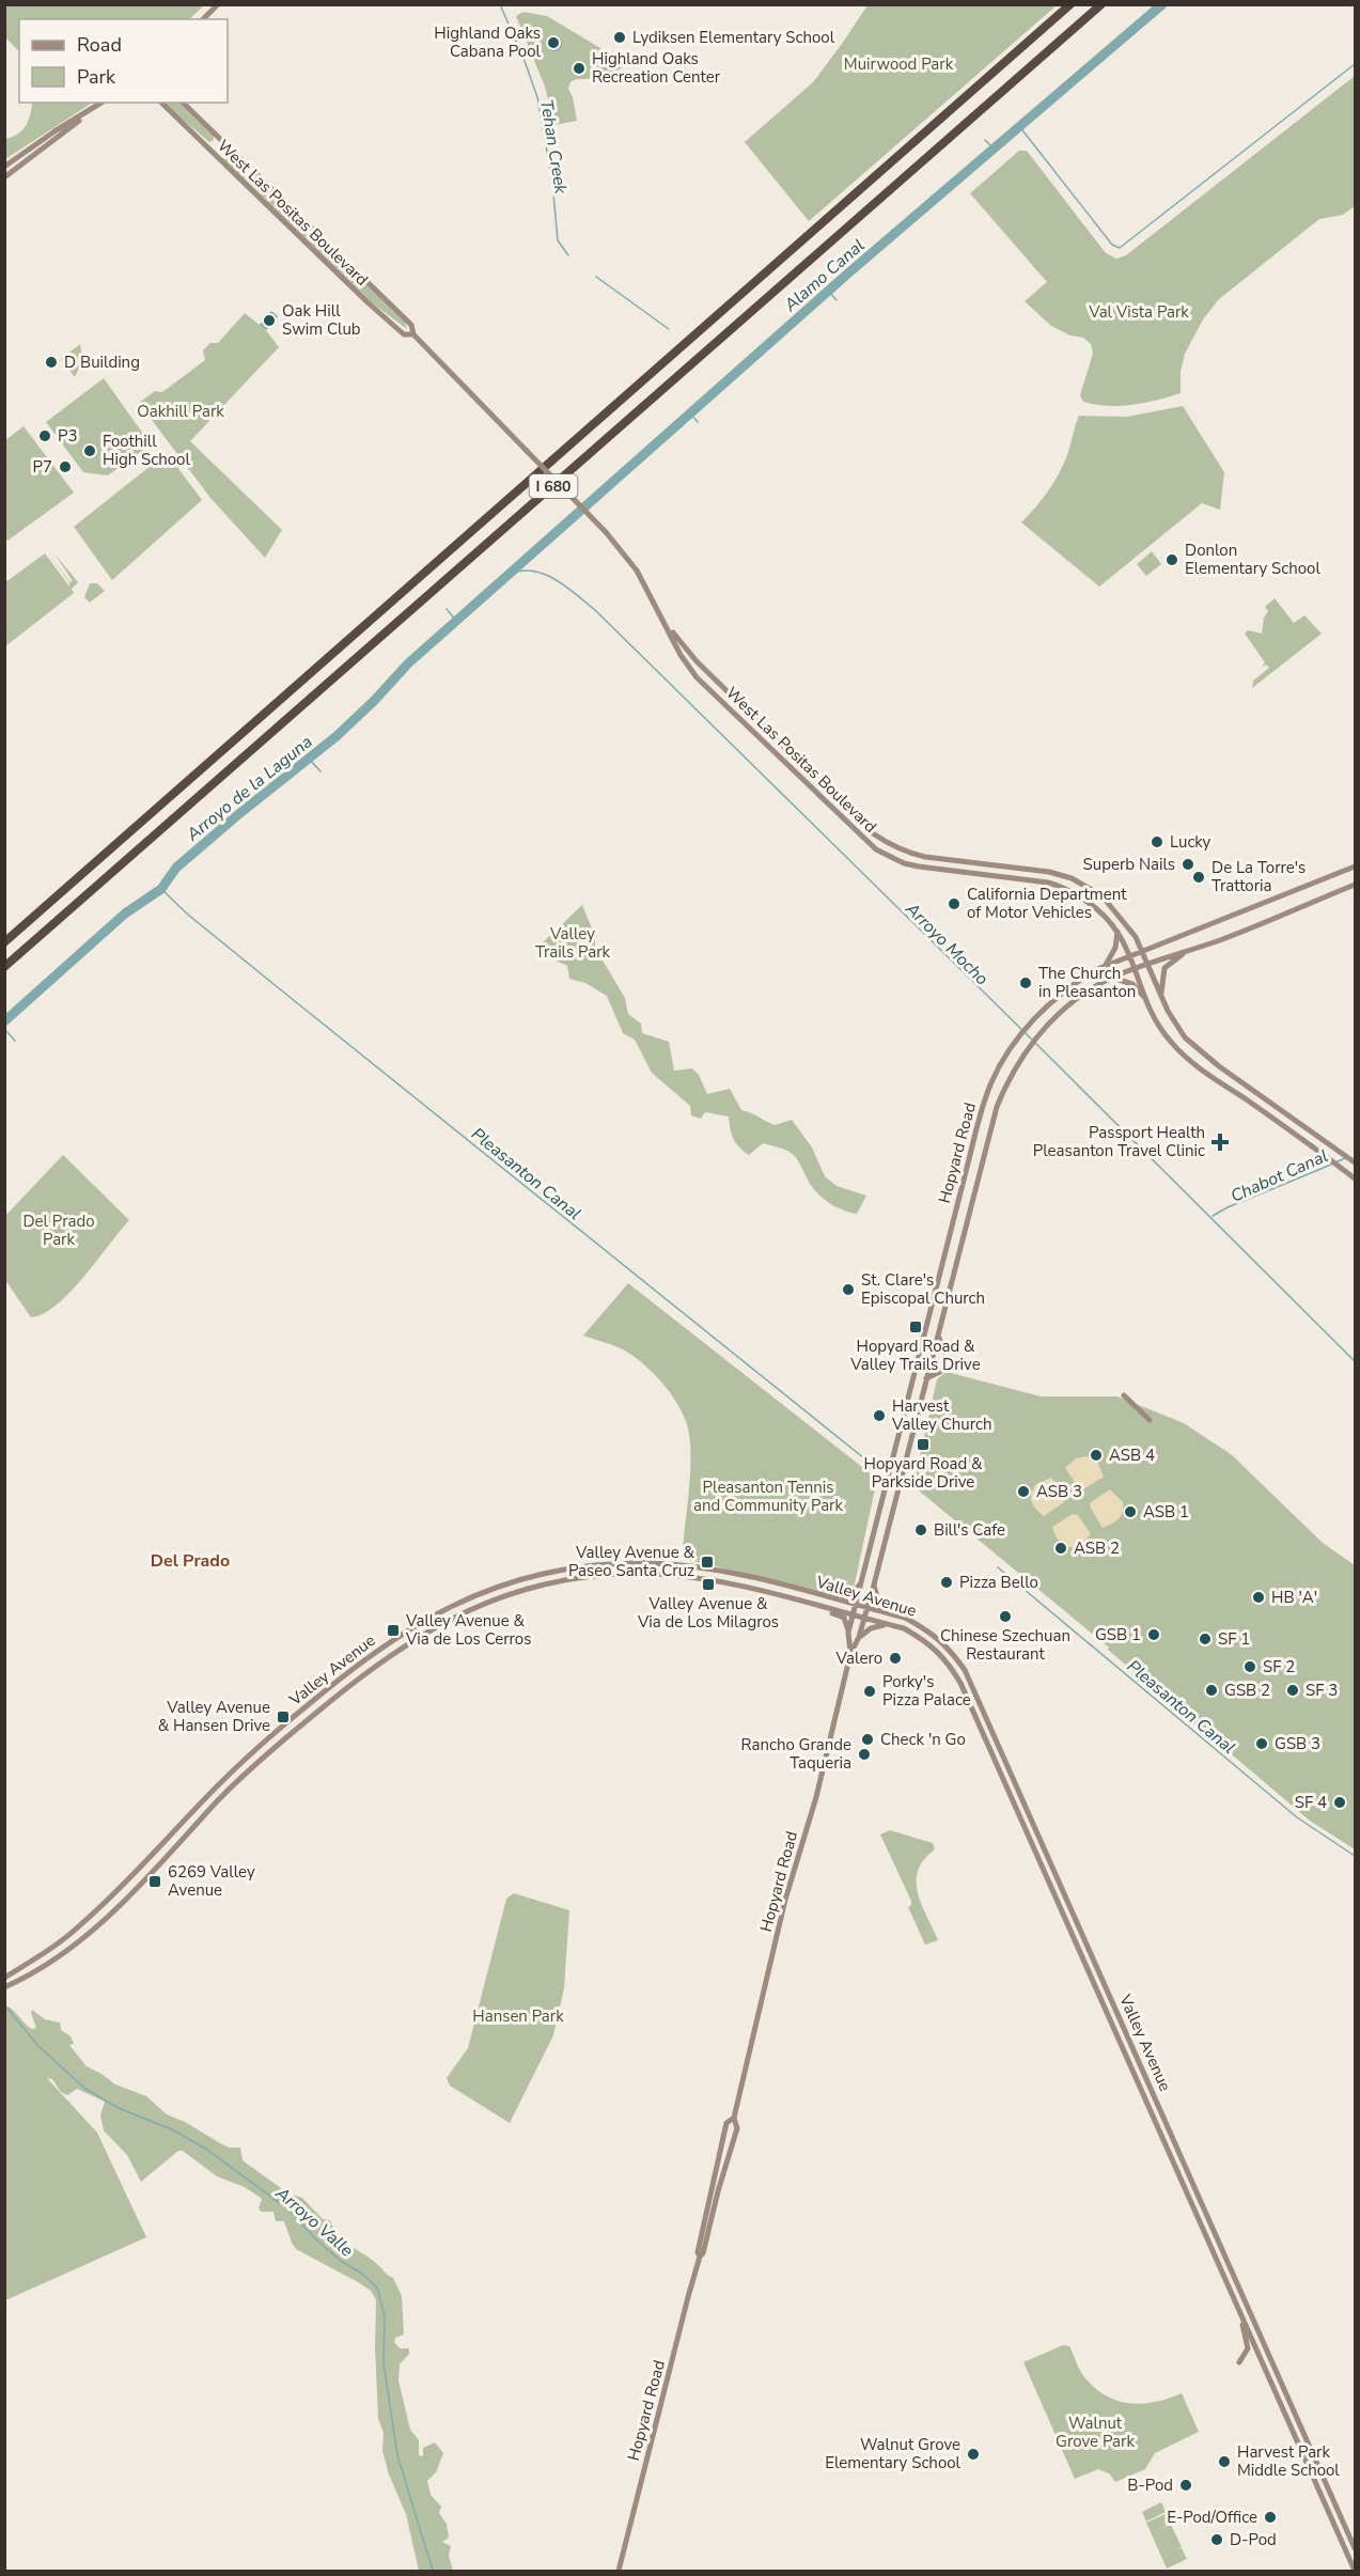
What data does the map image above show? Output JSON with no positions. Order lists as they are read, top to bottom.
{
  "streets": {
    "highway": ["I 680"],
    "main road": ["West Las Positas Boulevard", "Hopyard Road", "Valley Avenue"]
  },
  "crossings": [
    ["West Las Positas Boulevard", "Hopyard Road"],
    ["Hopyard Road", "Valley Avenue"]
  ],
  "districts": ["Del Prado"],
  "water": [
    "Tehan Creek",
    "Alamo Canal",
    "Arroyo de la Laguna",
    "Arroyo Mocho",
    "Pleasanton Canal",
    "Chabot Canal",
    "Arroyo Valle"
  ],
  "parks": [
    "Muirwood Park",
    "Val Vista Park",
    "Oakhill Park",
    "Valley Trails Park",
    "Del Prado Park",
    "Pleasanton Tennis and Community Park",
    "Hansen Park",
    "Walnut Grove Park"
  ],
  "places": {
    "other": [
      "Lydiksen Elementary School",
      "Highland Oaks Cabana Pool",
      "Highland Oaks Recreation Center",
      "Oak Hill Swim Club",
      "D Building",
      "P3",
      "Foothill High School",
      "P7",
      "Donlon Elementary School",
      "Lucky",
      "Superb Nails",
      "De La Torre's Trattoria",
      "California Department of Motor Vehicles",
      "The Church in Pleasanton",
      "St. Clare's Episcopal Church",
      "Harvest Valley Church",
      "ASB 4",
      "ASB 3",
      "ASB 1",
      "Bill's Cafe",
      "ASB 2",
      "Pizza Bello",
      "HB 'A'",
      "Chinese Szechuan Restaurant",
      "GSB 1",
      "SF 1",
      "Valero",
      "SF 2",
      "GSB 2",
      "SF 3",
      "Porky's Pizza Palace",
      "Check 'n Go",
      "GSB 3",
      "Rancho Grande Taqueria",
      "SF 4",
      "Walnut Grove Elementary School",
      "Harvest Park Middle School",
      "B-Pod",
      "E-Pod/Office",
      "D-Pod"
    ],
    "health": ["Passport Health Pleasanton Travel Clinic"],
    "transit": [
      "Hopyard Road & Valley Trails Drive",
      "Hopyard Road & Parkside Drive",
      "Valley Avenue & Paseo Santa Cruz",
      "Valley Avenue & Via de Los Milagros",
      "Valley Avenue & Via de Los Cerros",
      "Valley Avenue & Hansen Drive",
      "6269 Valley Avenue"
    ]
  },
  "legend": ["Road", "Park"]
}
